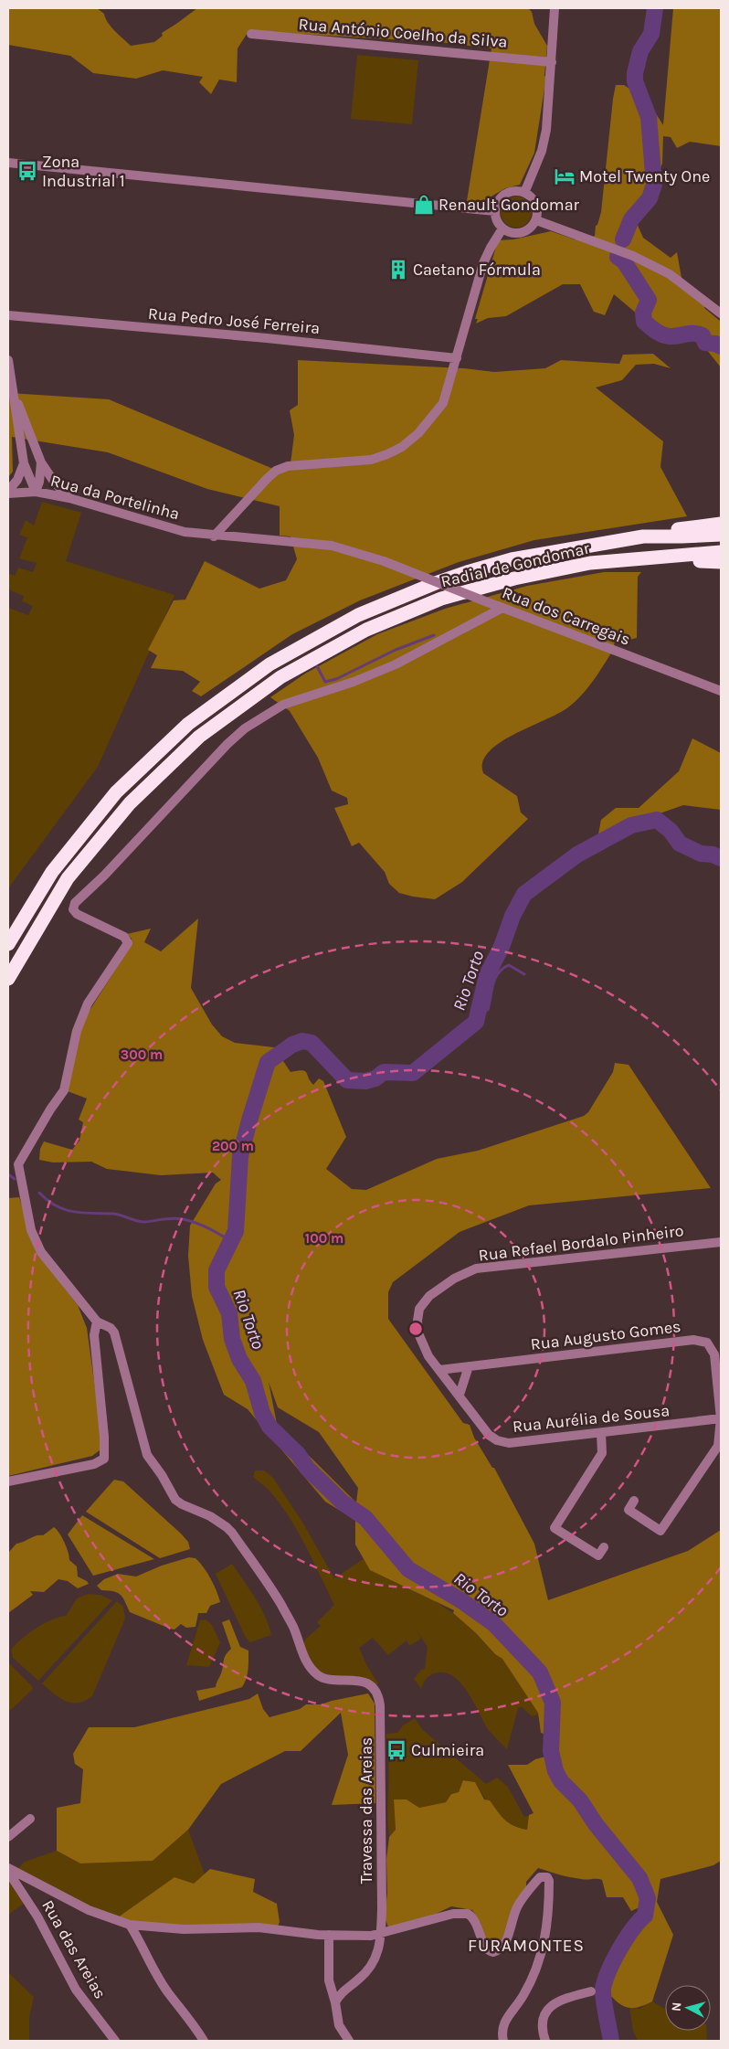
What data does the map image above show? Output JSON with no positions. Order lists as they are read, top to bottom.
{
  "streets": {
    "highway": ["Radial de Gondomar"],
    "street": [
      "Rua António Coelho da Silva",
      "Rua Pedro José Ferreira",
      "Rua da Portelinha",
      "Rua dos Carregais",
      "Rua Refael Bordalo Pinheiro",
      "Rua Augusto Gomes",
      "Rua Aurélia de Sousa",
      "Travessa das Areias",
      "Rua das Areias"
    ]
  },
  "crossings": [
    ["Rua da Portelinha", "Rua dos Carregais"],
    ["Rua dos Carregais", "Travessa das Areias"],
    ["Rua Refael Bordalo Pinheiro", "Rua Augusto Gomes"],
    ["Rua Refael Bordalo Pinheiro", "Rua Aurélia de Sousa"],
    ["Rua Augusto Gomes", "Rua Aurélia de Sousa"]
  ],
  "districts": ["FURAMONTES"],
  "water": ["Rio Torto"],
  "places": {
    "bus stop": ["Zona Industrial 1", "Culmieira"],
    "hotel": ["Motel Twenty One"],
    "shop": ["Renault Gondomar"],
    "building": ["Caetano Fórmula"]
  },
  "north": "left",
  "rings": ["300 m", "200 m", "100 m"]
}
